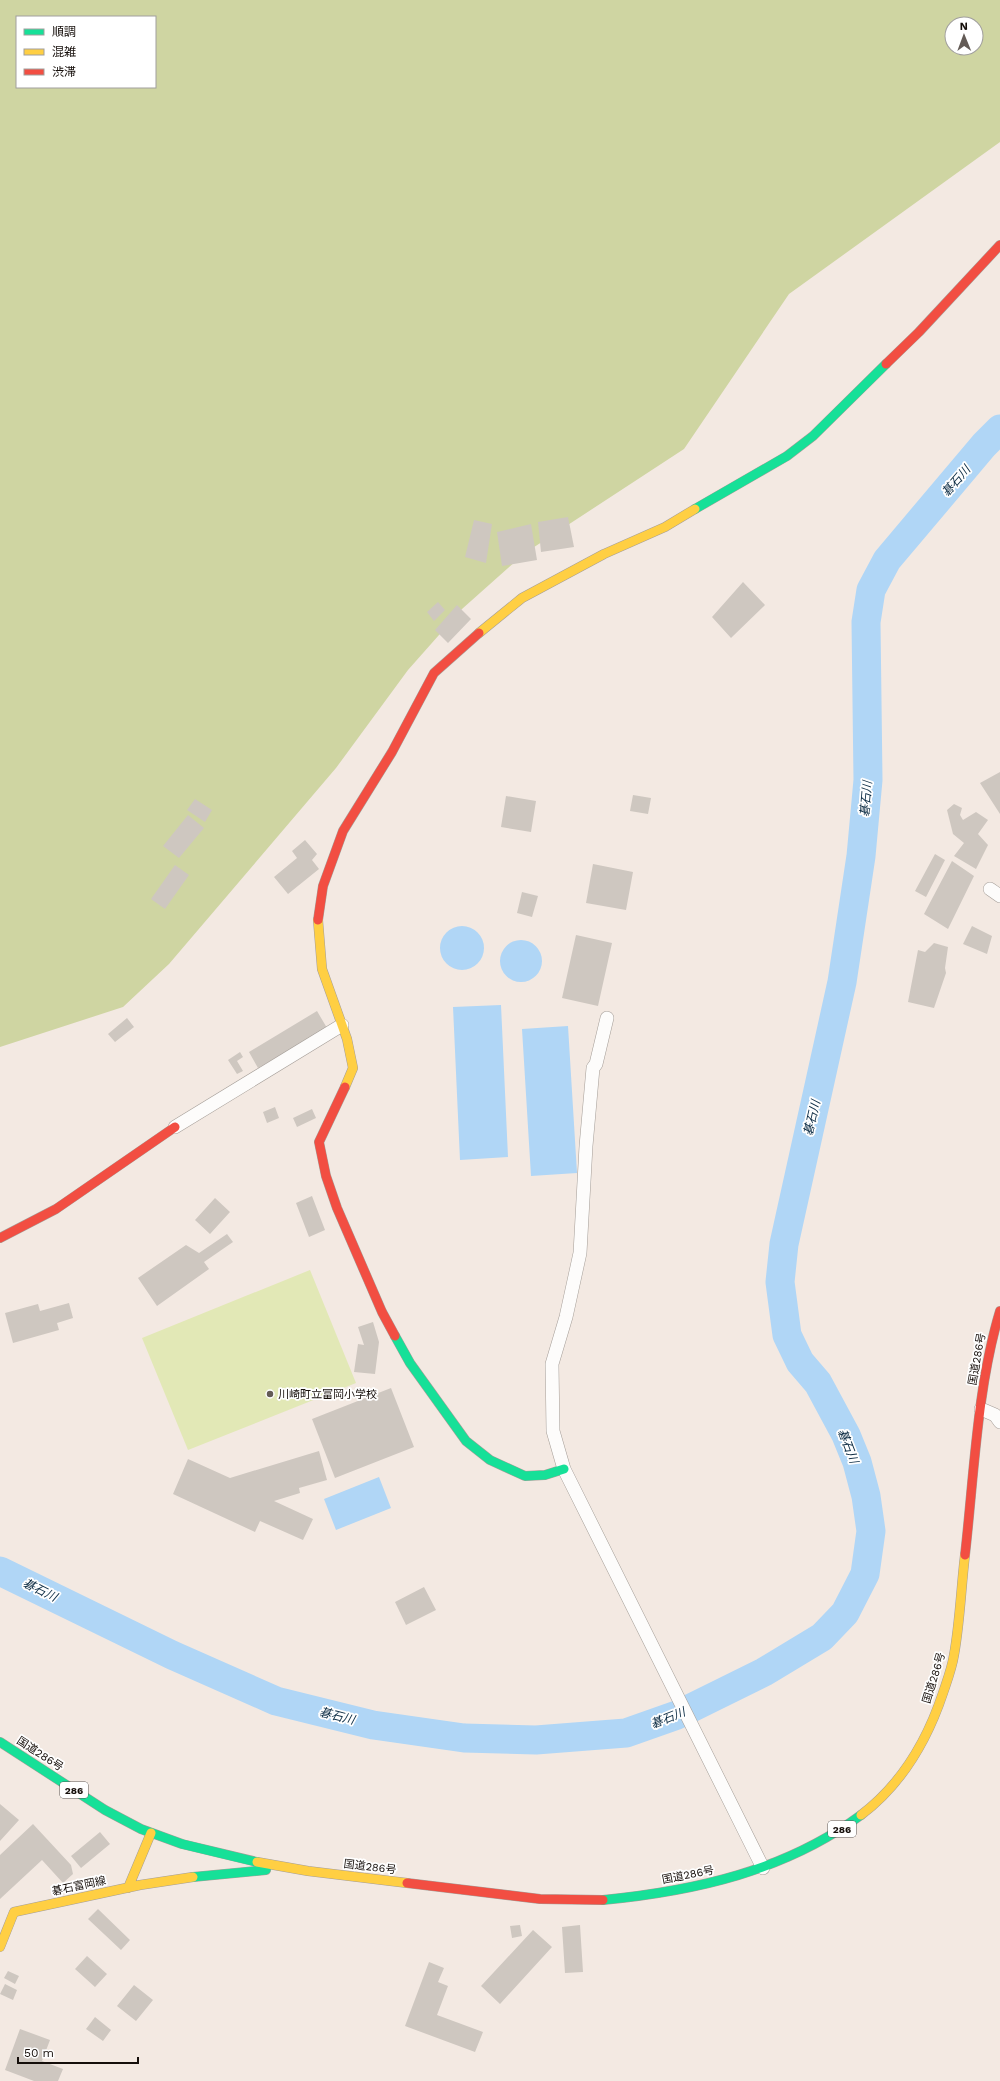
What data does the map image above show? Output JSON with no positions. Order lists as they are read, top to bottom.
{
  "streets": {
    "main road": ["国道286号", "286", "碁石富岡線"]
  },
  "crossings": [
    ["国道286号", "碁石富岡線"]
  ],
  "water": ["碁石川"],
  "places": ["川崎町立富岡小学校"],
  "legend": ["順調", "混雑", "渋滞"],
  "scale_bar": "50 m",
  "north": "top"
}
